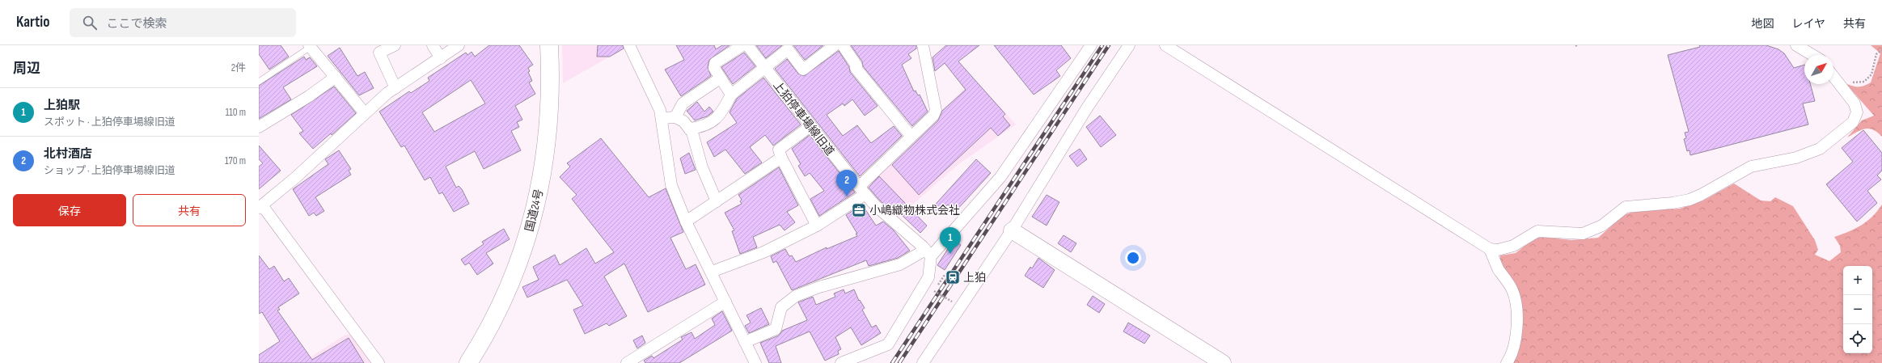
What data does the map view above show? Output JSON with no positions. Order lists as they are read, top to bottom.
{
  "streets": {
    "highway": ["国道24号"],
    "street": ["上狛停車場線旧道"]
  },
  "places": {
    "office": ["小嶋織物株式会社"],
    "station": ["上狛"]
  },
  "north": "top right",
  "page": {
    "header": "Kartio",
    "search": "ここで検索",
    "nav": ["地図", "レイヤ", "共有"],
    "heading": ["周辺", "2件"],
    "list": [
      {
        "mark": "1",
        "name": "上狛駅",
        "note": "スポット · 上狛停車場線旧道",
        "value": "110 m"
      },
      {
        "mark": "2",
        "name": "北村酒店",
        "note": "ショップ · 上狛停車場線旧道",
        "value": "170 m"
      }
    ],
    "pins": ["2", "1"],
    "buttons": ["保存", "共有"],
    "map_buttons": ["+", "−"]
  }
}
